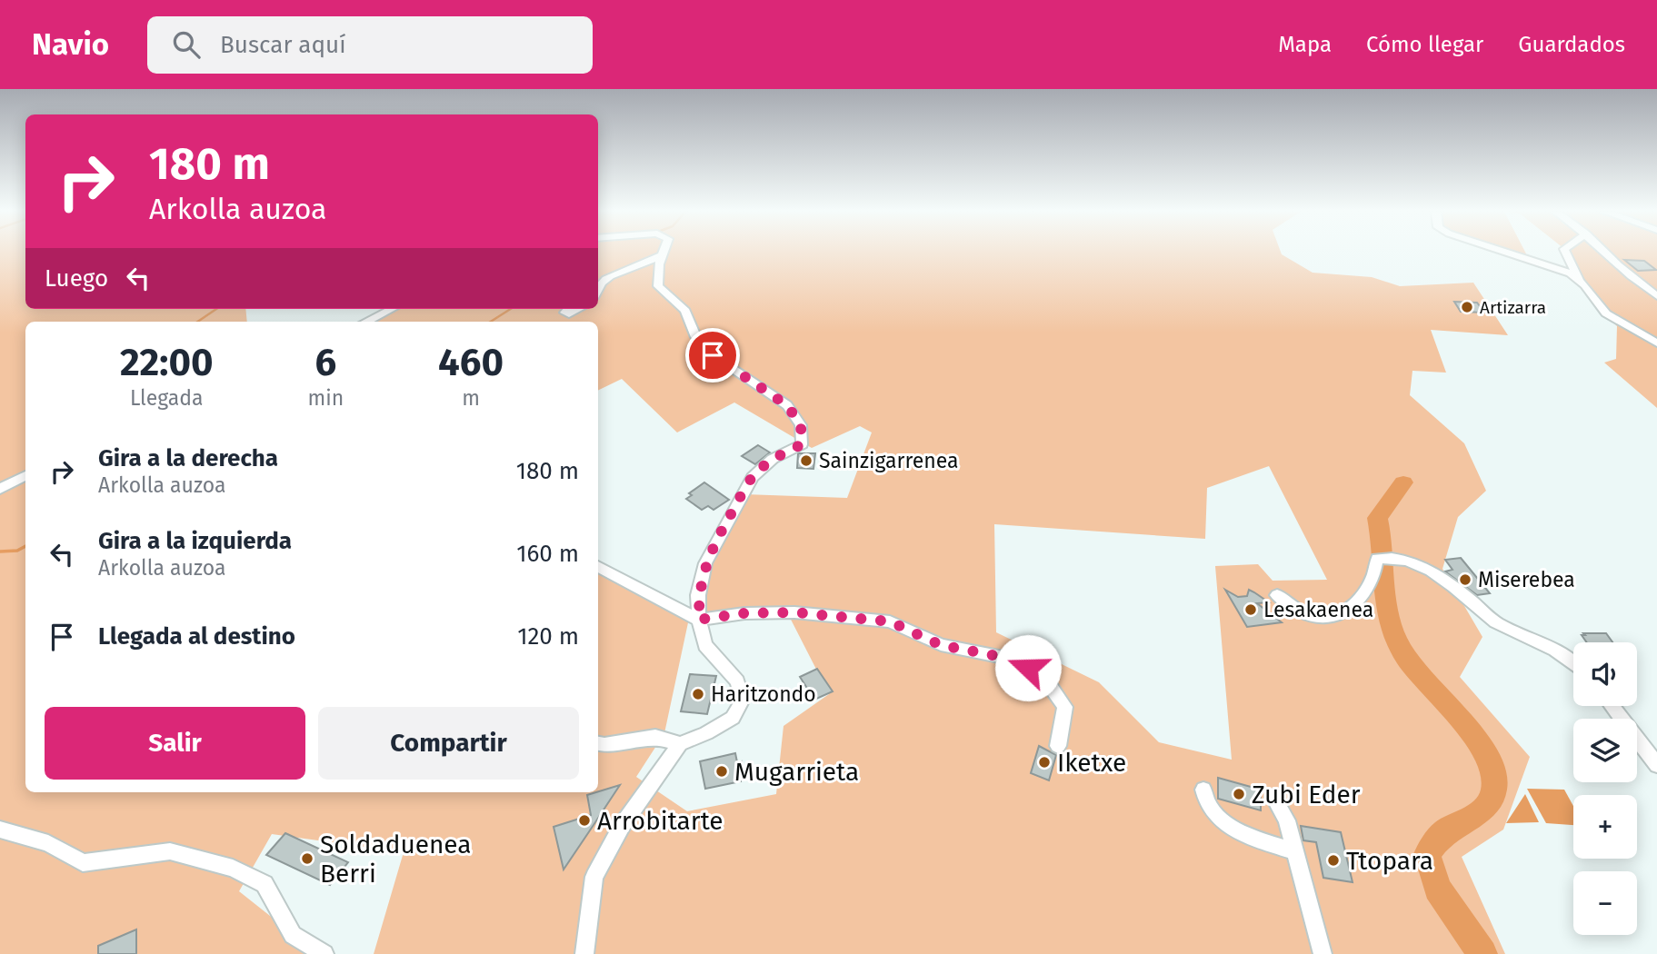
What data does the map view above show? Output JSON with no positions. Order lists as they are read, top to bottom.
{
  "places": [
    "Artizarra",
    "Sainzigarrenea",
    "Miserebea",
    "Lesakaenea",
    "Haritzondo",
    "Iketxe",
    "Mugarrieta",
    "Zubi Eder",
    "Arrobitarte",
    "Soldaduenea Berri",
    "Ttopara"
  ],
  "page": {
    "header": "Navio",
    "search": "Buscar aquí",
    "nav": ["Mapa", "Cómo llegar", "Guardados"],
    "turn": ["180 m", "Arkolla auzoa"],
    "then": "Luego",
    "eta": [
      "22:00",
      "Llegada",
      "6",
      "min",
      "460",
      "m"
    ],
    "list": [
      {
        "name": "Gira a la derecha",
        "note": "Arkolla auzoa",
        "value": "180 m"
      },
      {
        "name": "Gira a la izquierda",
        "note": "Arkolla auzoa",
        "value": "160 m"
      },
      {
        "name": "Llegada al destino",
        "value": "120 m"
      }
    ],
    "map_buttons": ["+", "−"],
    "buttons": ["Salir", "Compartir"]
  }
}
